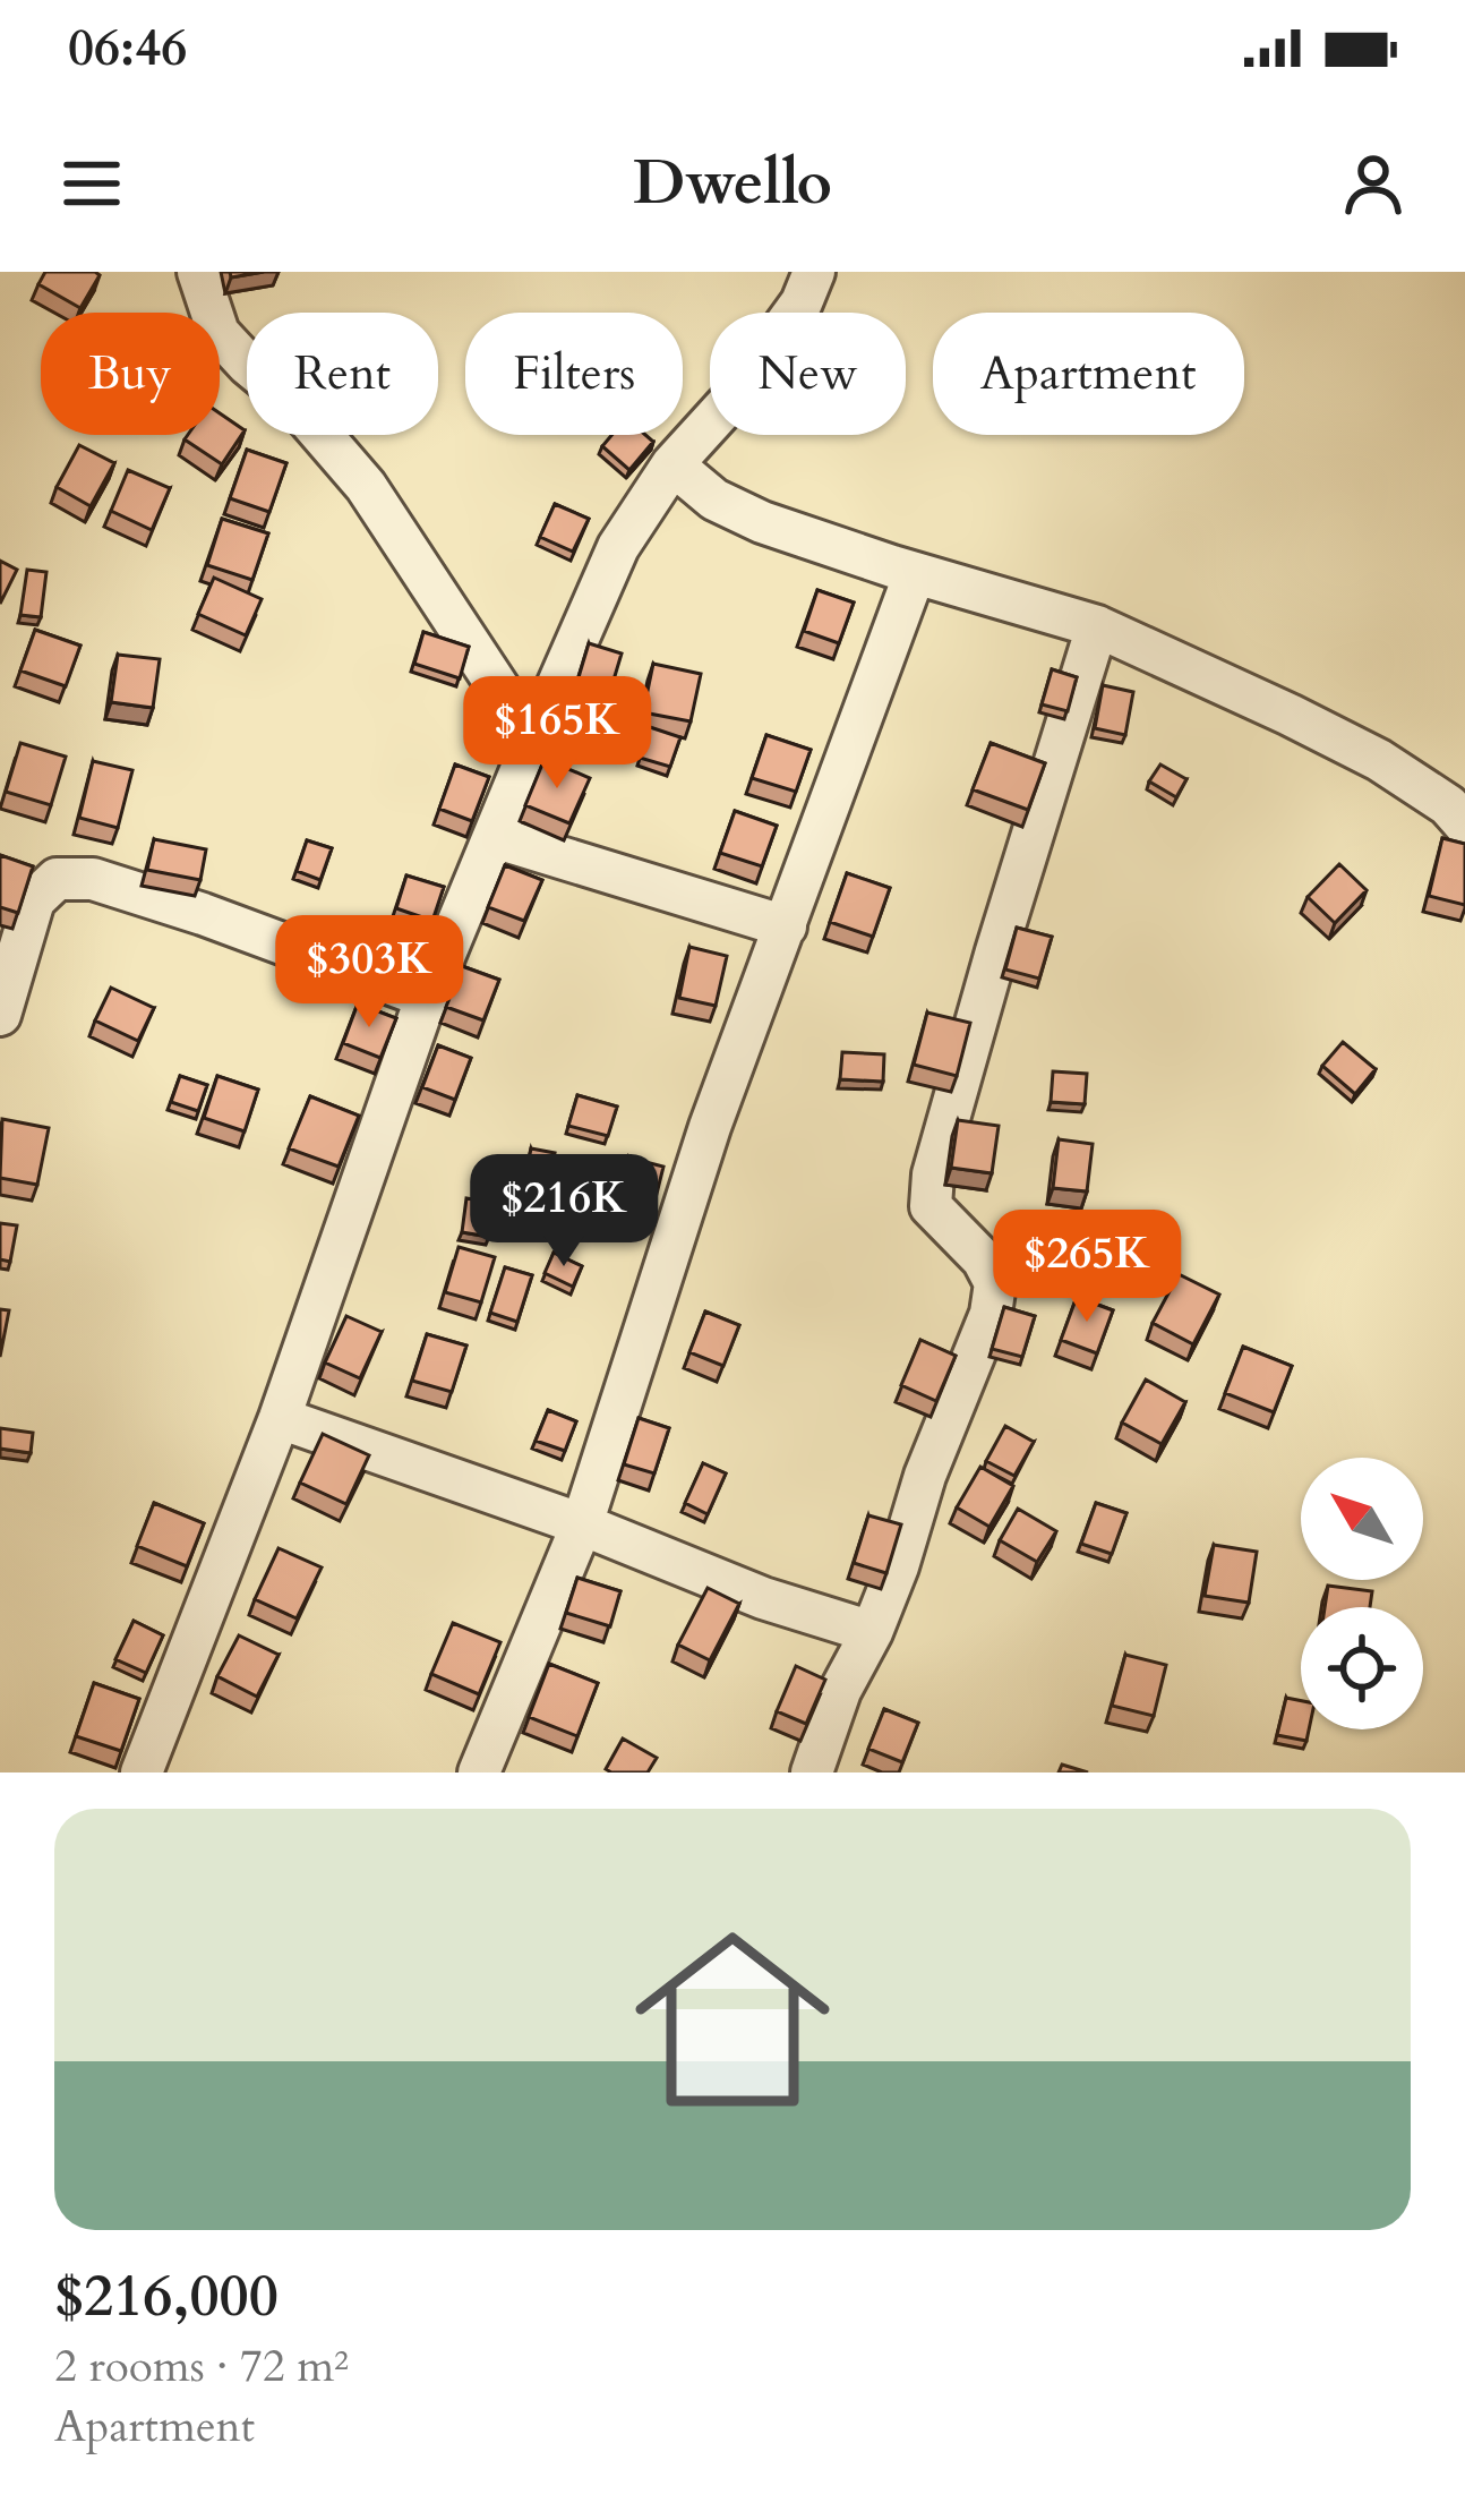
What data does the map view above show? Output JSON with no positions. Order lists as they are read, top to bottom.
{
  "north": "top left",
  "page": {
    "status": "06:46",
    "header": "Dwello",
    "chip": [
      "Buy",
      "Rent",
      "Filters",
      "New",
      "Apartment"
    ],
    "price": [
      "$165K",
      "$303K",
      "$216K",
      "$265K"
    ],
    "list": [
      {
        "name": "$216,000",
        "note": "2 rooms · 72 m² · Apartment"
      }
    ]
  }
}
